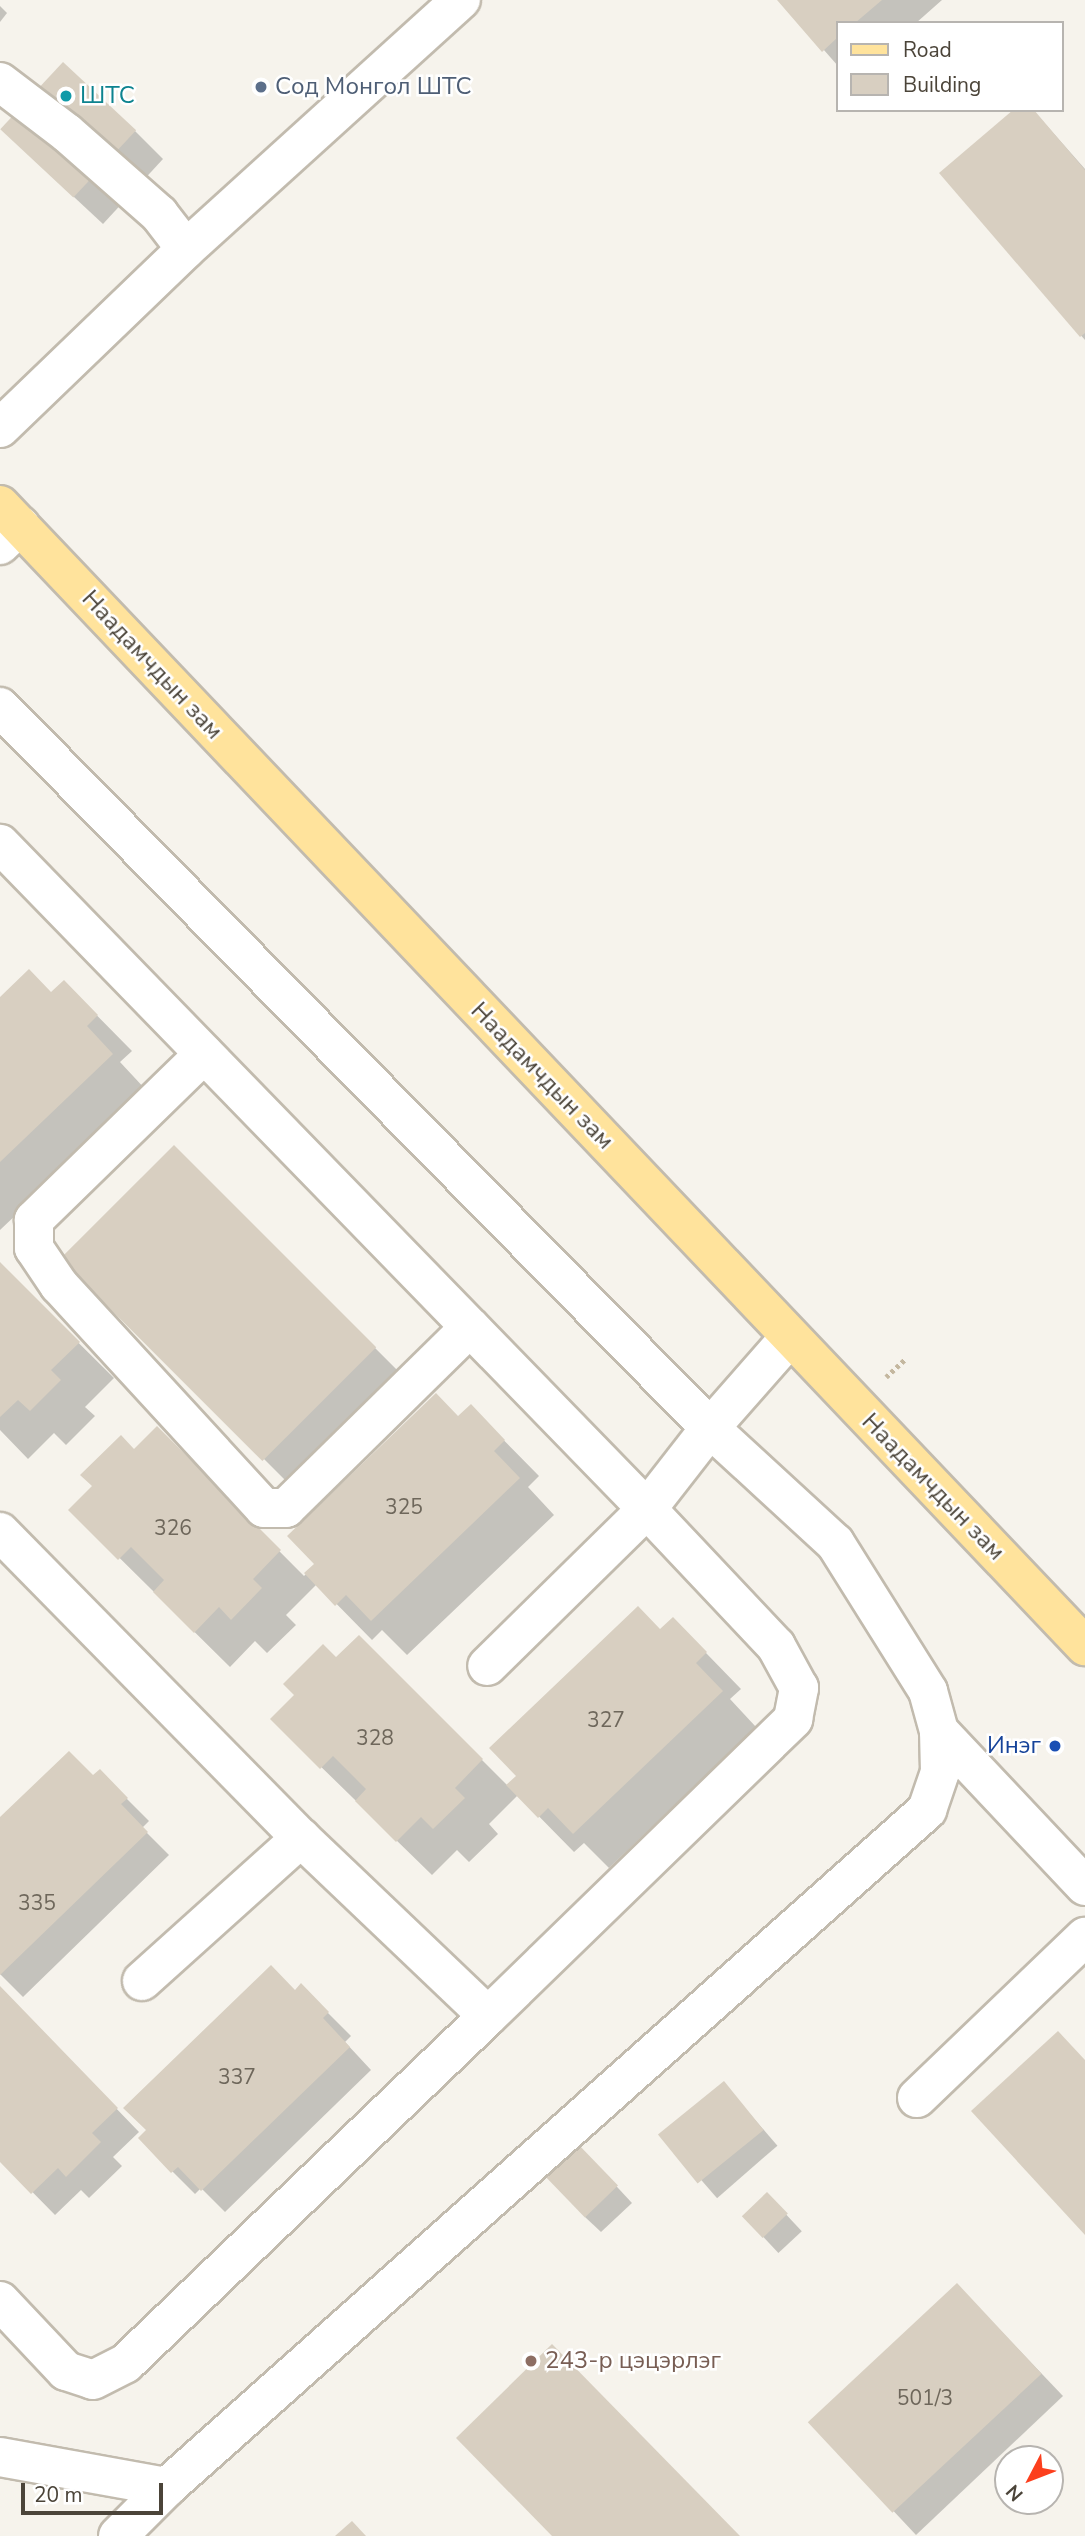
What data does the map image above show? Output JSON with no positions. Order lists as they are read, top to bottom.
{
  "streets": {
    "main road": ["Наадамчдын зам"]
  },
  "places": [
    "Сод Монгол ШТС",
    "ШТС",
    "Инэг",
    "243-р цэцэрлэг"
  ],
  "house_numbers": [
    "325",
    "326",
    "327",
    "328",
    "335",
    "337",
    "501/3"
  ],
  "legend": ["Road", "Building"],
  "scale_bar": "20 m",
  "north": "bottom left"
}
